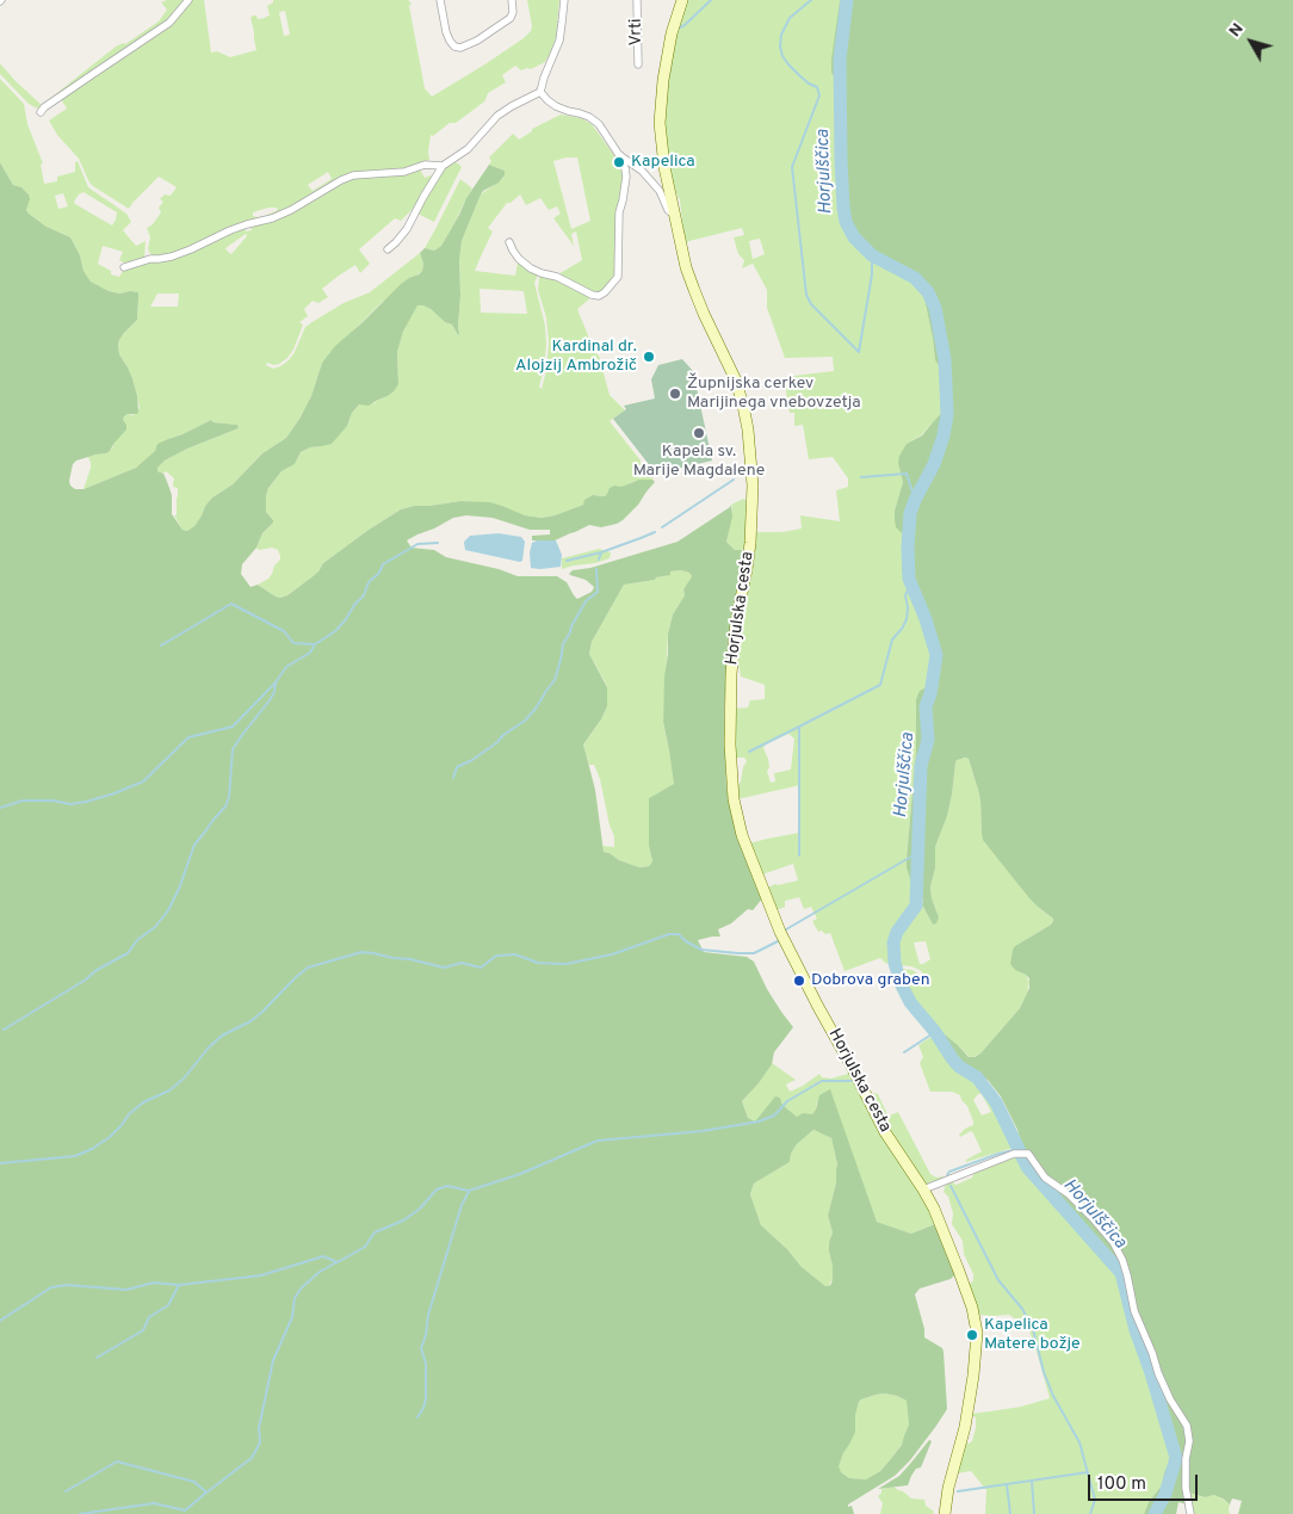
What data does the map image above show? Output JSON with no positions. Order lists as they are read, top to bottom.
{
  "streets": {
    "street": ["Vrti", "Horjulska cesta"]
  },
  "water": ["Horjulščica"],
  "places": [
    "Kapelica",
    "Kardinal dr. Alojzij Ambrožič",
    "Župnijska cerkev Marijinega vnebovzetja",
    "Kapela sv. Marije Magdalene",
    "Dobrova graben",
    "Kapelica Matere božje"
  ],
  "scale_bar": "100 m",
  "north": "top left"
}
